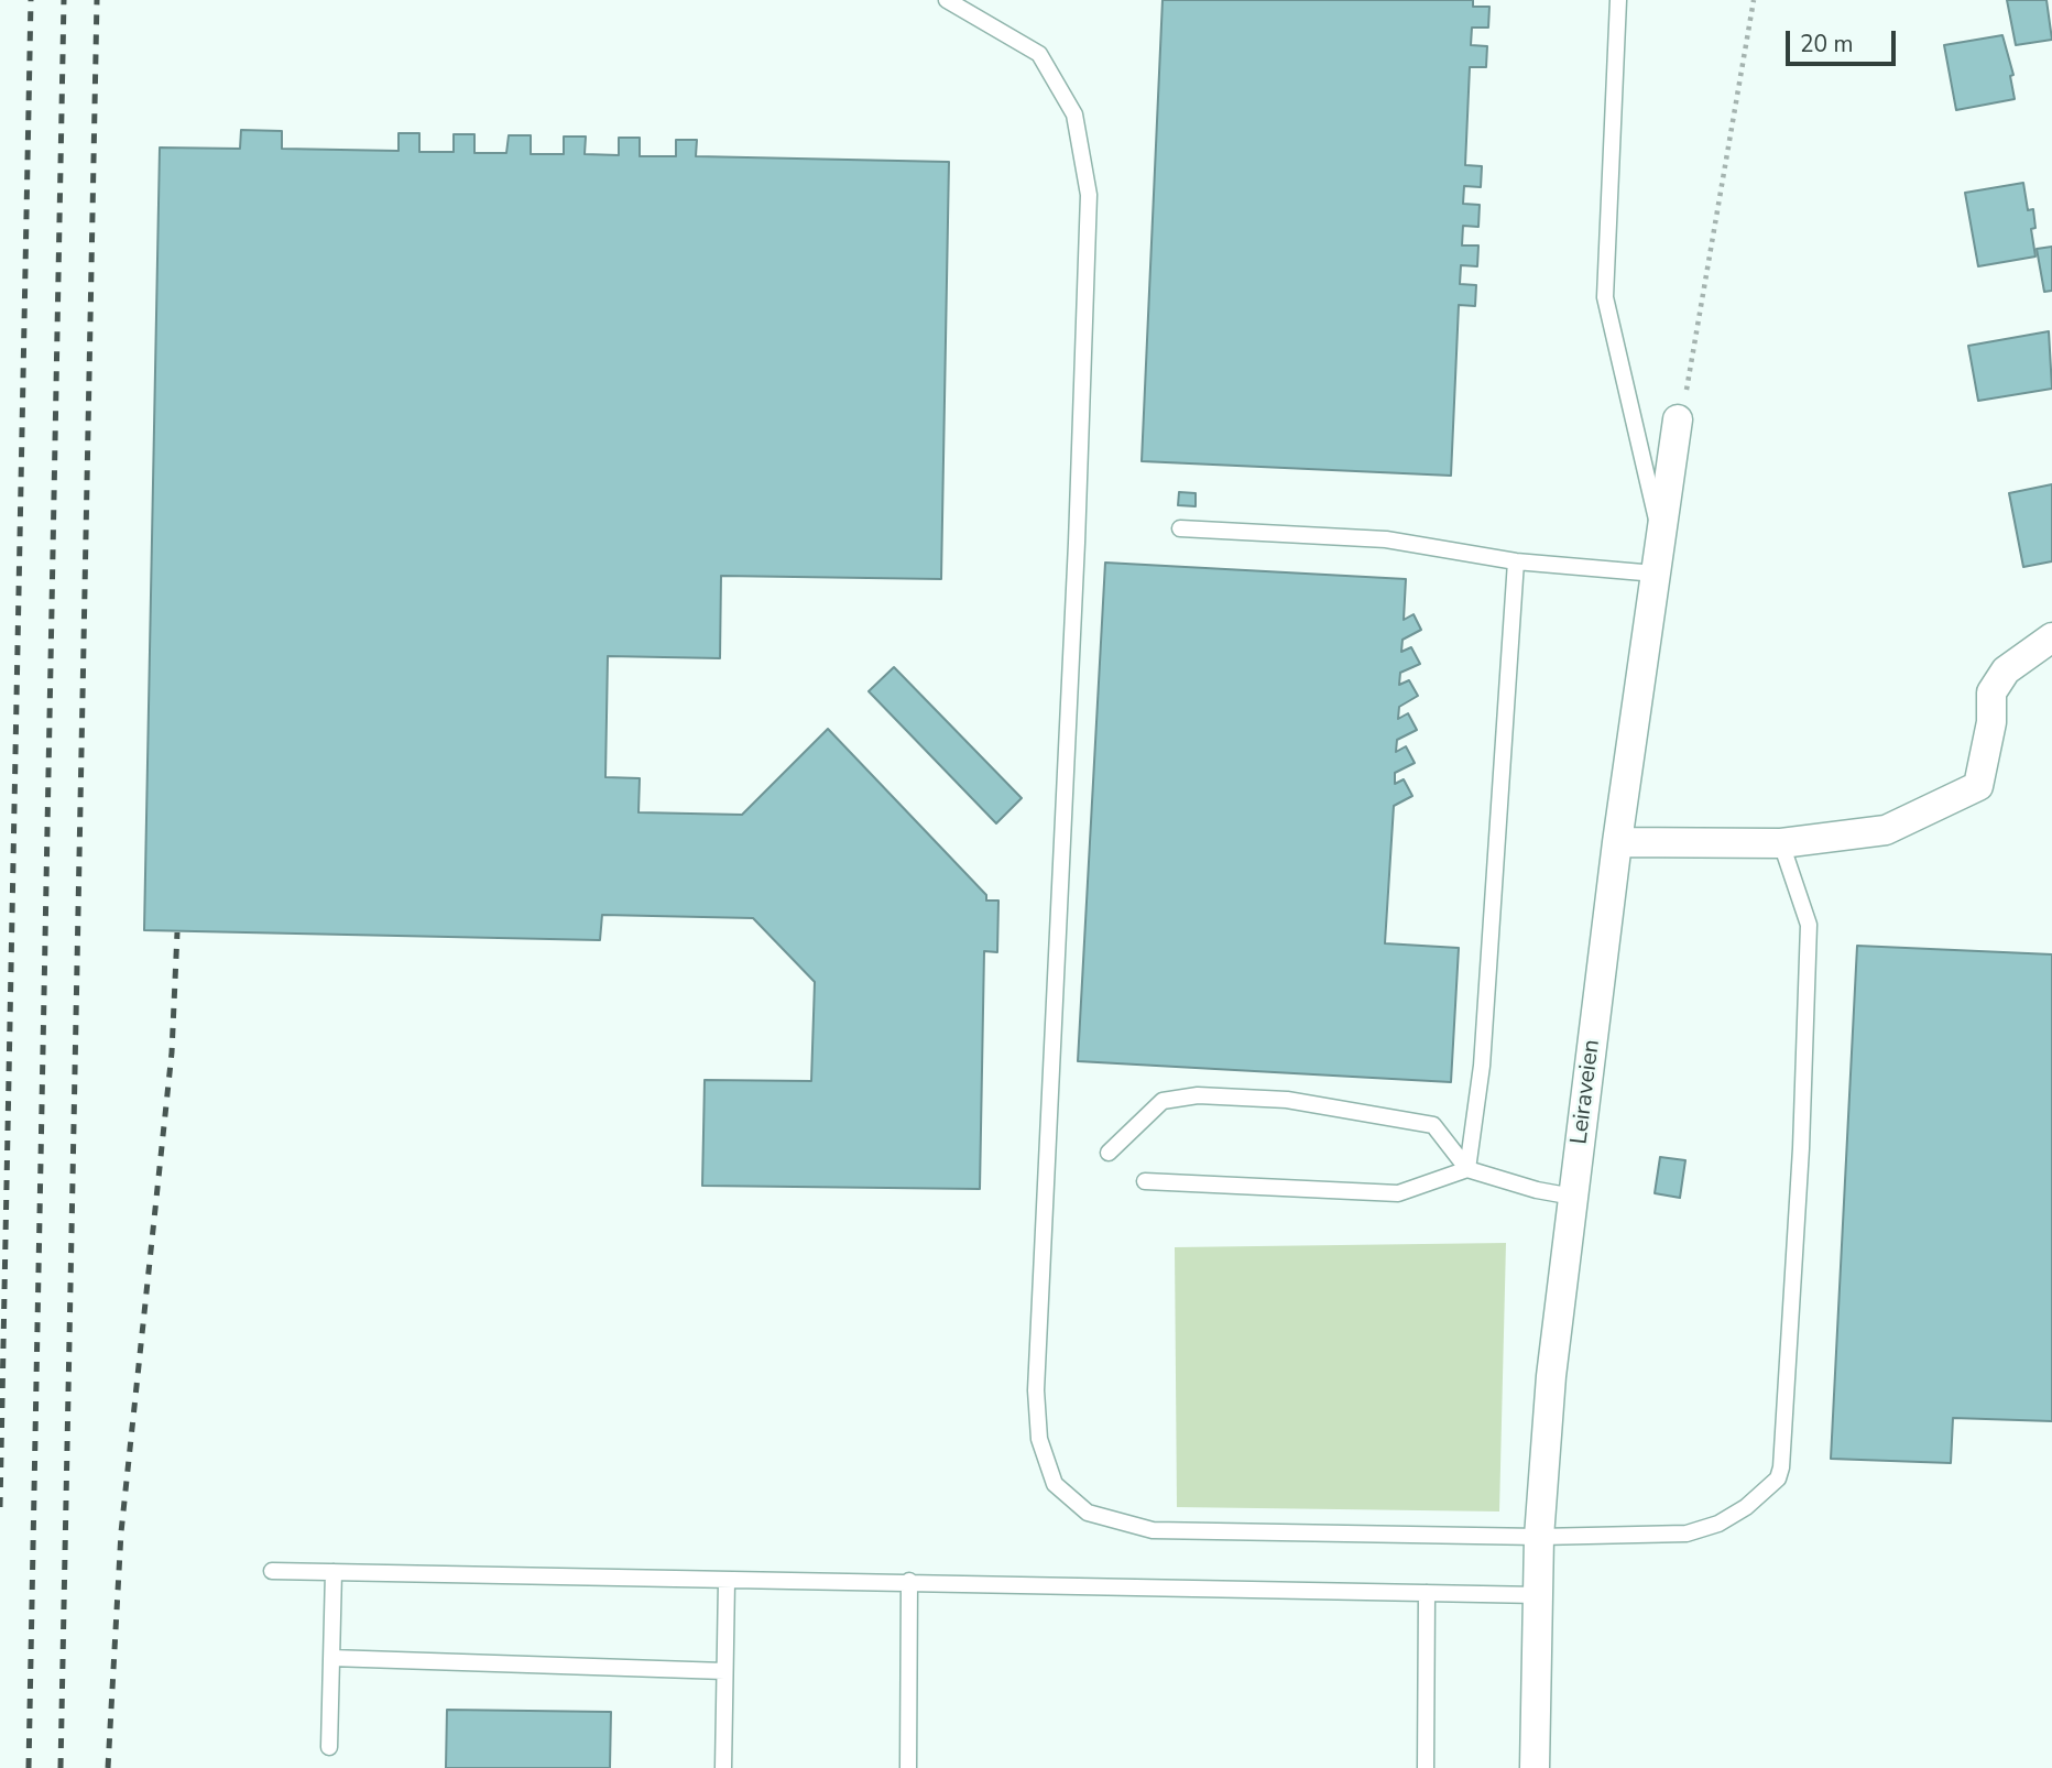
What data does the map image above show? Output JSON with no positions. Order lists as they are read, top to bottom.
{
  "streets": {
    "street": ["Leiraveien"]
  },
  "scale_bar": "20 m"
}
